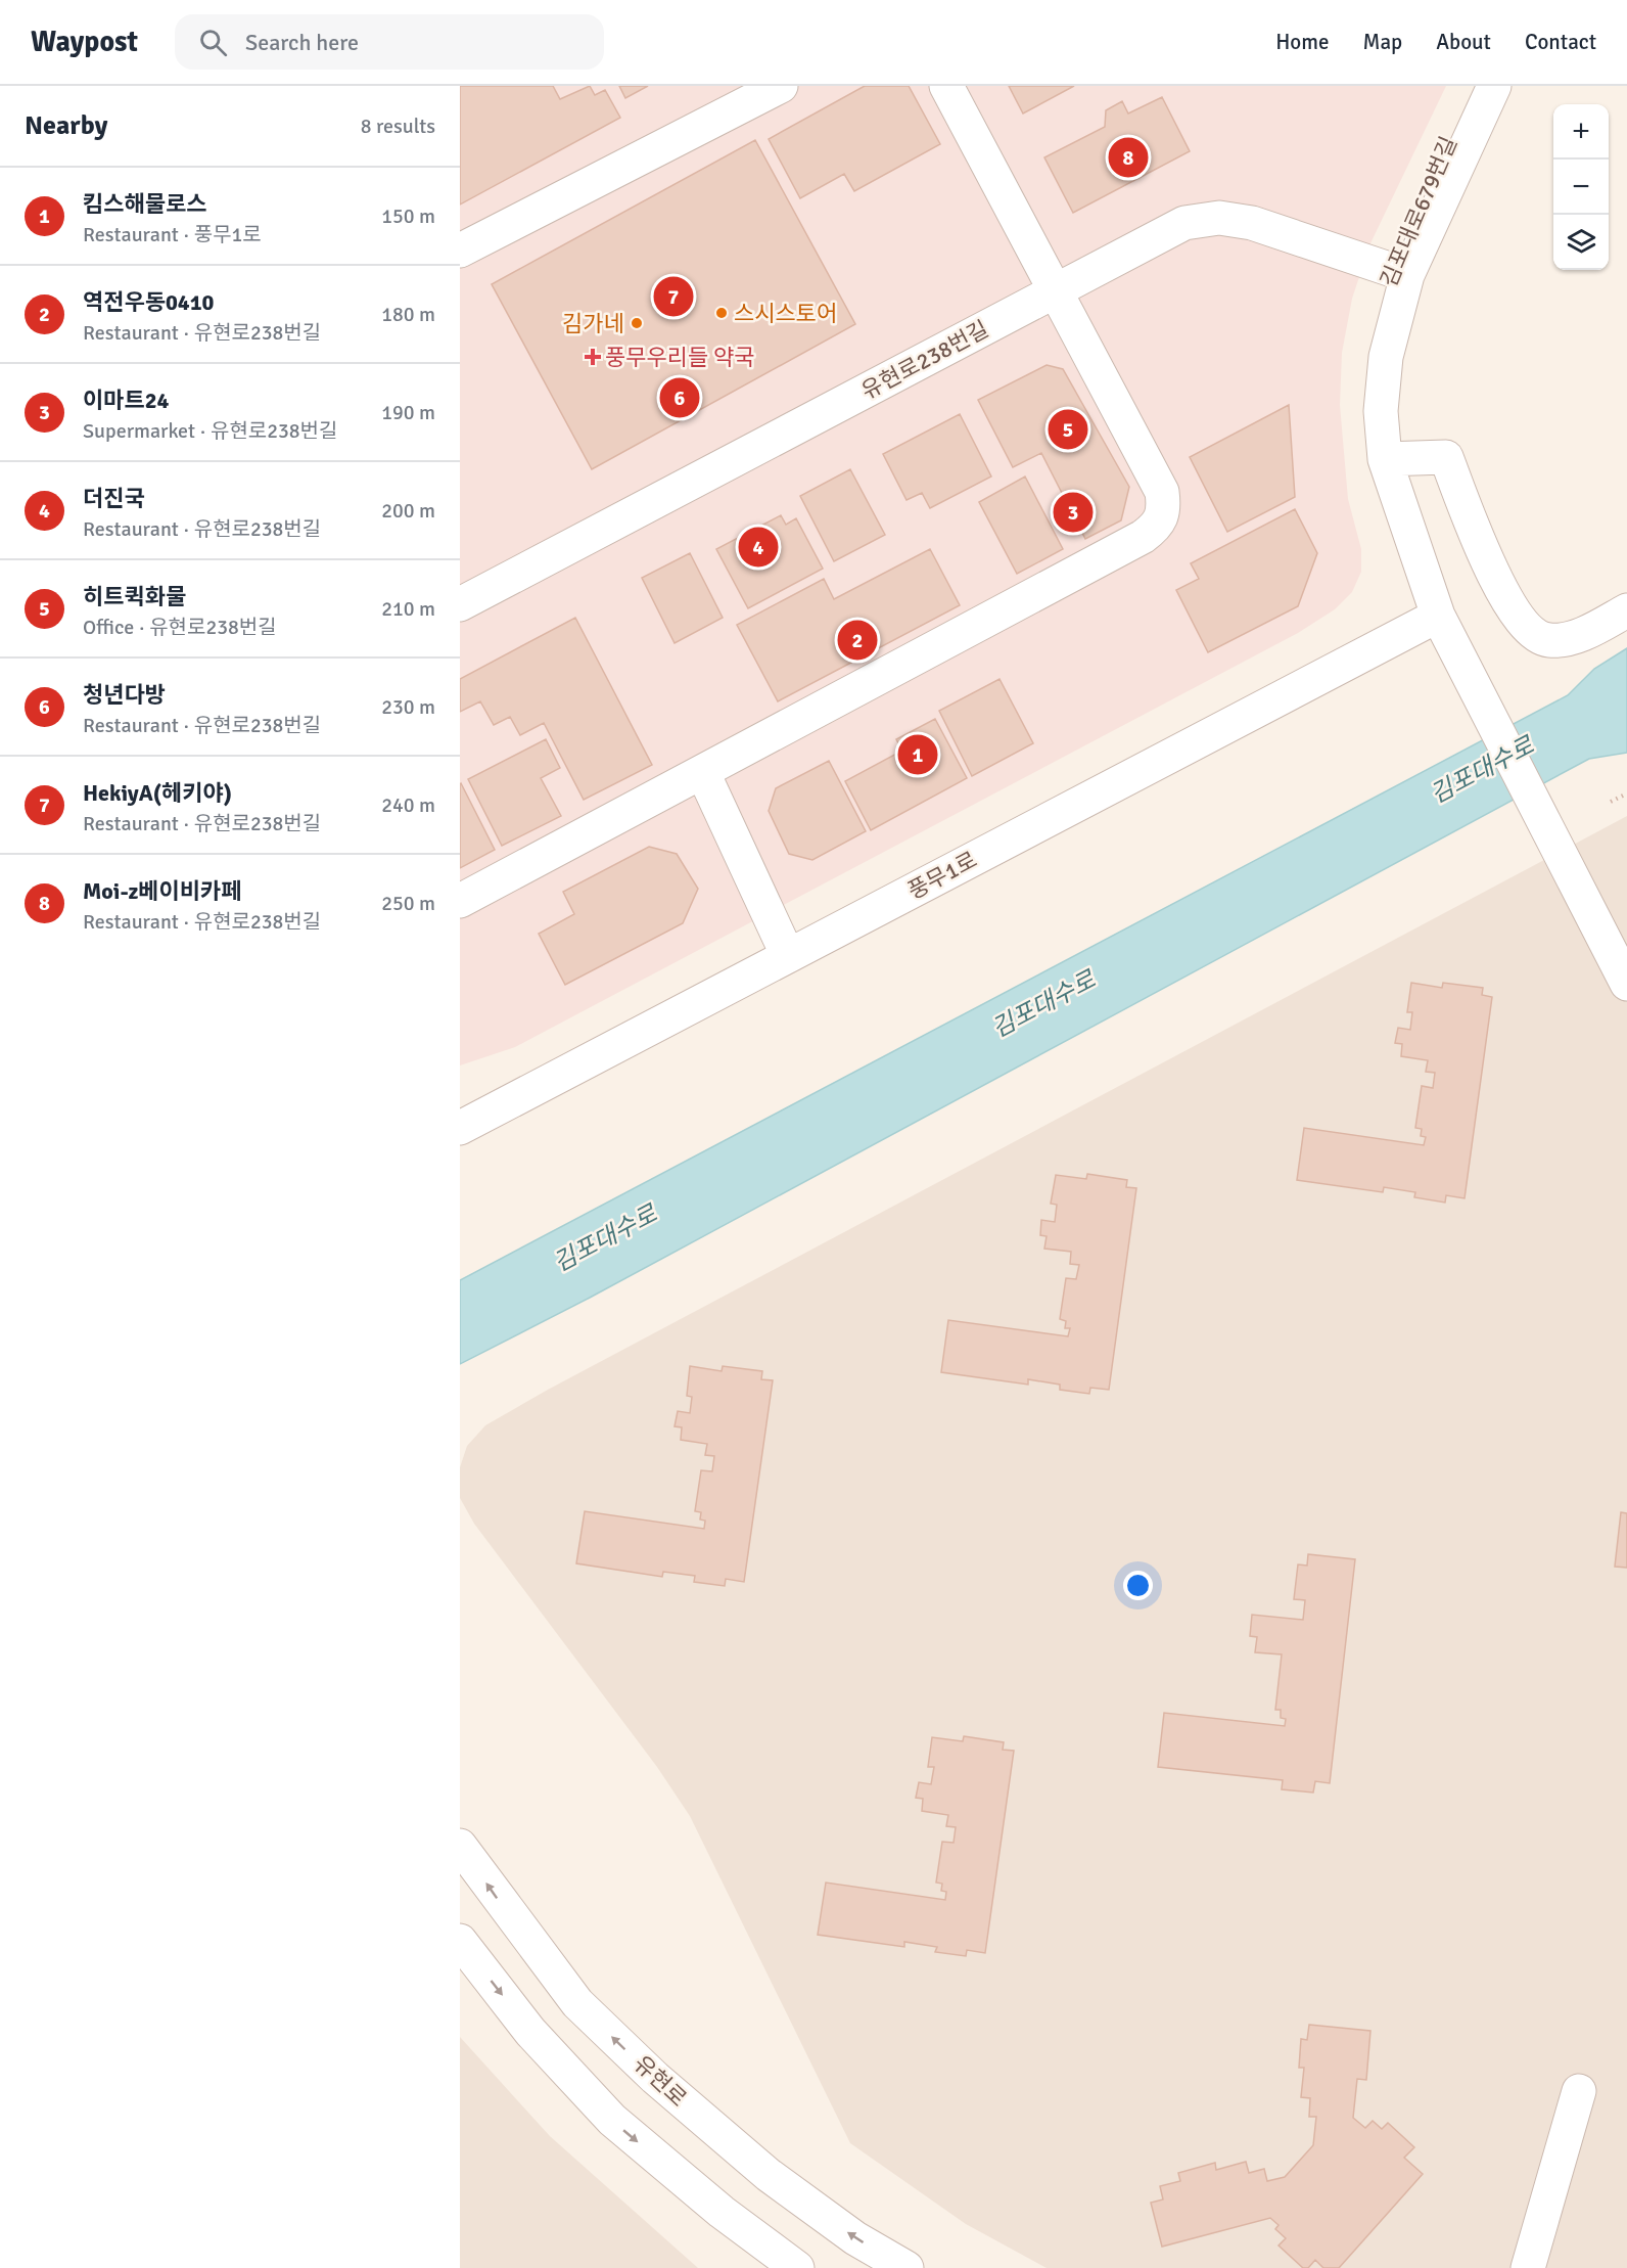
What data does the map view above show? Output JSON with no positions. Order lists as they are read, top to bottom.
{
  "streets": {
    "street": [
      "김포대로679번길",
      "유현로238번길",
      "풍무1로",
      "유현로"
    ]
  },
  "crossings": [
    ["김포대로679번길", "유현로238번길"],
    ["김포대로679번길", "풍무1로"]
  ],
  "water": ["김포대수로"],
  "places": {
    "other": ["스시스토어", "김가네"],
    "health": ["풍무우리들 약국"]
  },
  "page": {
    "header": "Waypost",
    "search": "Search here",
    "nav": [
      "Home",
      "Map",
      "About",
      "Contact"
    ],
    "heading": ["Nearby", "8 results"],
    "map_buttons": ["+", "−"],
    "pins": [
      "8",
      "7",
      "6",
      "5",
      "3",
      "4",
      "2",
      "1"
    ],
    "list": [
      {
        "mark": "1",
        "name": "킴스해물로스",
        "note": "Restaurant · 풍무1로",
        "value": "150 m"
      },
      {
        "mark": "2",
        "name": "역전우동0410",
        "note": "Restaurant · 유현로238번길",
        "value": "180 m"
      },
      {
        "mark": "3",
        "name": "이마트24",
        "note": "Supermarket · 유현로238번길",
        "value": "190 m"
      },
      {
        "mark": "4",
        "name": "더진국",
        "note": "Restaurant · 유현로238번길",
        "value": "200 m"
      },
      {
        "mark": "5",
        "name": "히트퀵화물",
        "note": "Office · 유현로238번길",
        "value": "210 m"
      },
      {
        "mark": "6",
        "name": "청년다방",
        "note": "Restaurant · 유현로238번길",
        "value": "230 m"
      },
      {
        "mark": "7",
        "name": "HekiyA(헤키야)",
        "note": "Restaurant · 유현로238번길",
        "value": "240 m"
      },
      {
        "mark": "8",
        "name": "Moi-z베이비카페",
        "note": "Restaurant · 유현로238번길",
        "value": "250 m"
      }
    ]
  }
}
